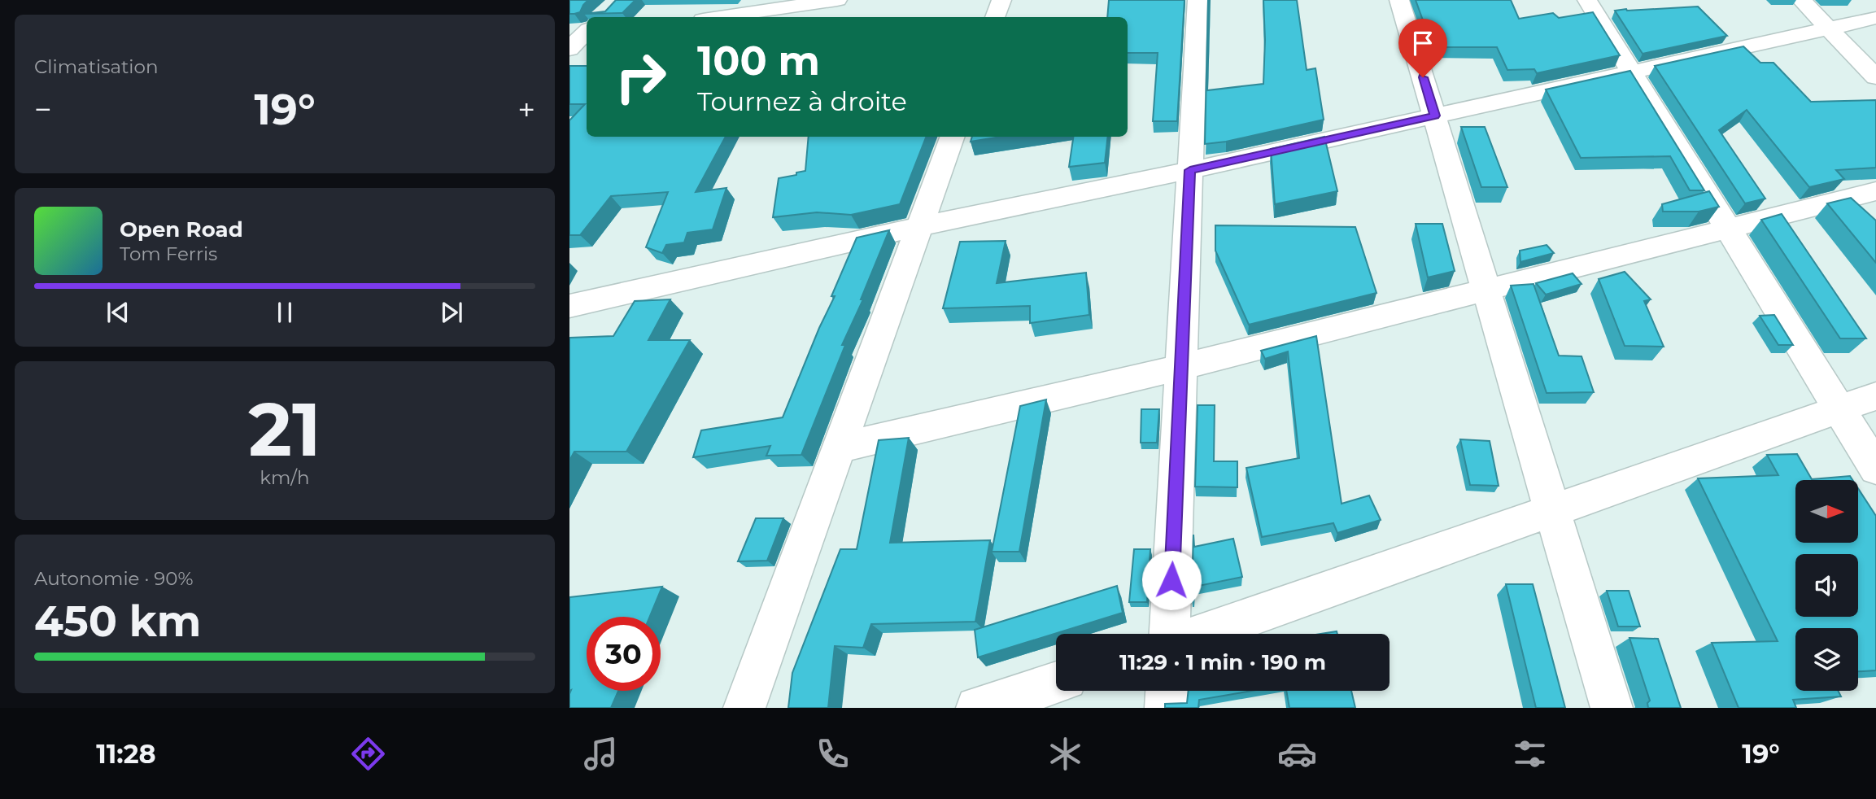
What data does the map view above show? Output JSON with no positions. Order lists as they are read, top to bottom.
{
  "north": "right",
  "page": {
    "tile": [
      "Climatisation",
      ["21", "km/h"],
      ["Autonomie · 90%", "450 km"]
    ],
    "turn": ["100 m", "Tournez à droite"],
    "heat": ["−", "19°", "+"],
    "song": ["Open Road", "Tom Ferris"],
    "limit": "30",
    "trip": "11:29 · 1 min · 190 m",
    "tabs": ["11:28", "19°"]
  }
}
